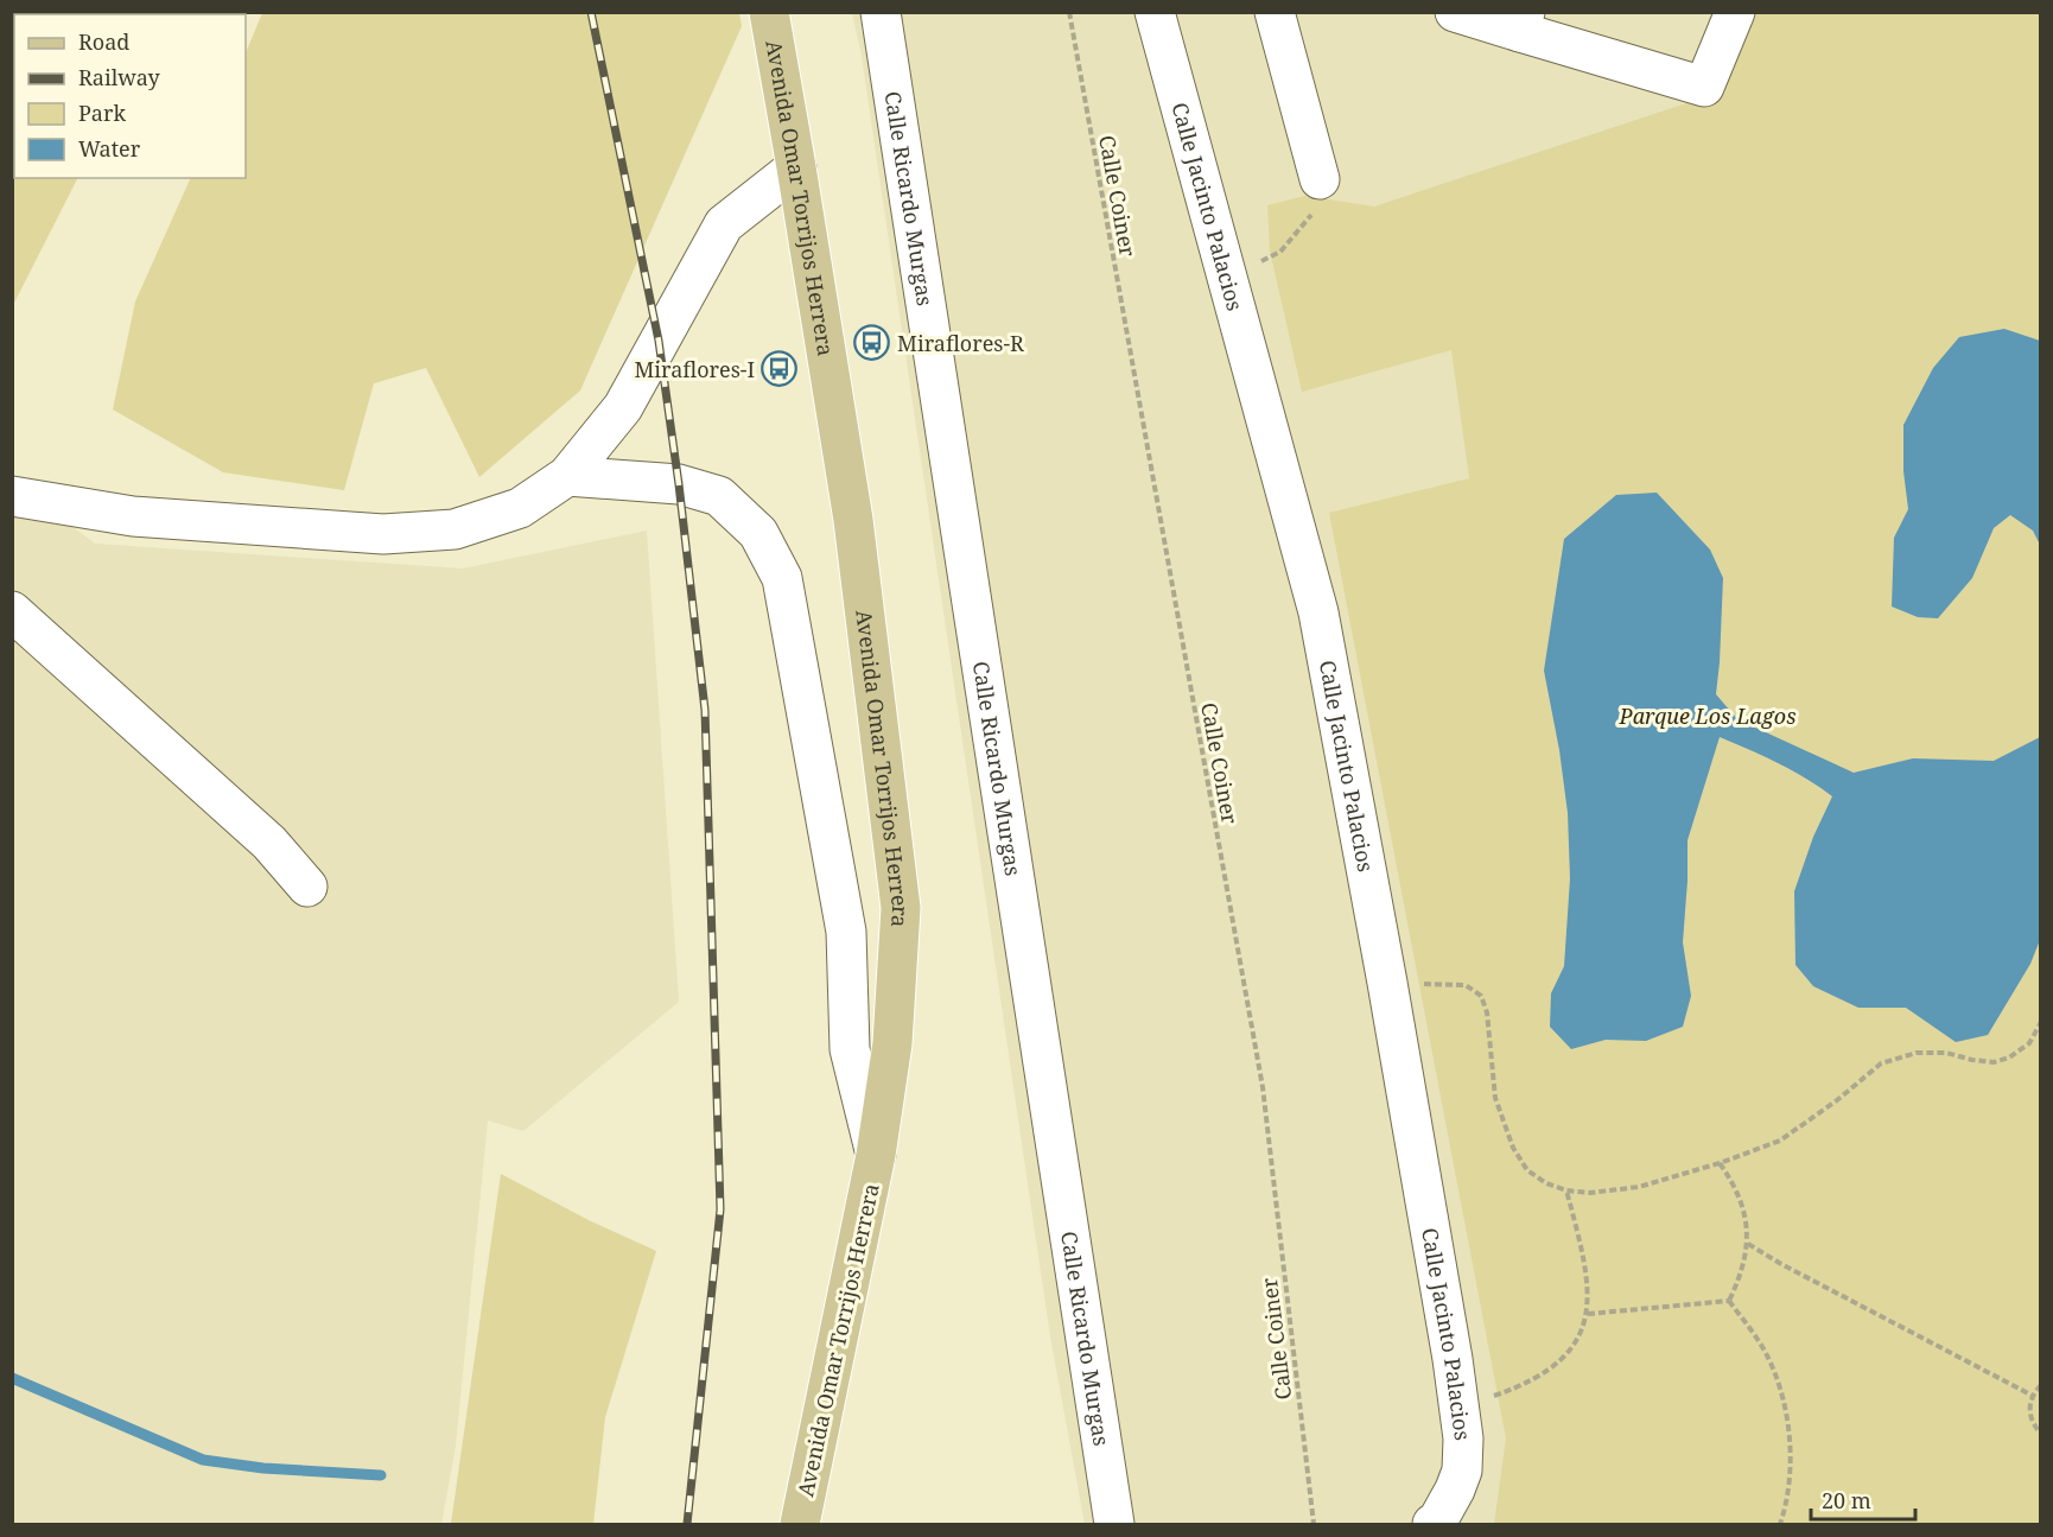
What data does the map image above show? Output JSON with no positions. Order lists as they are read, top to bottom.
{
  "streets": {
    "main road": ["Avenida Omar Torrijos Herrera"],
    "lane": ["Calle Ricardo Murgas", "Calle Jacinto Palacios"],
    "path": ["Calle Coiner"]
  },
  "parks": ["Parque Los Lagos"],
  "places": {
    "bus stop": ["Miraflores-R", "Miraflores-I"]
  },
  "legend": [
    "Road",
    "Railway",
    "Park",
    "Water"
  ],
  "scale_bar": "20 m"
}
